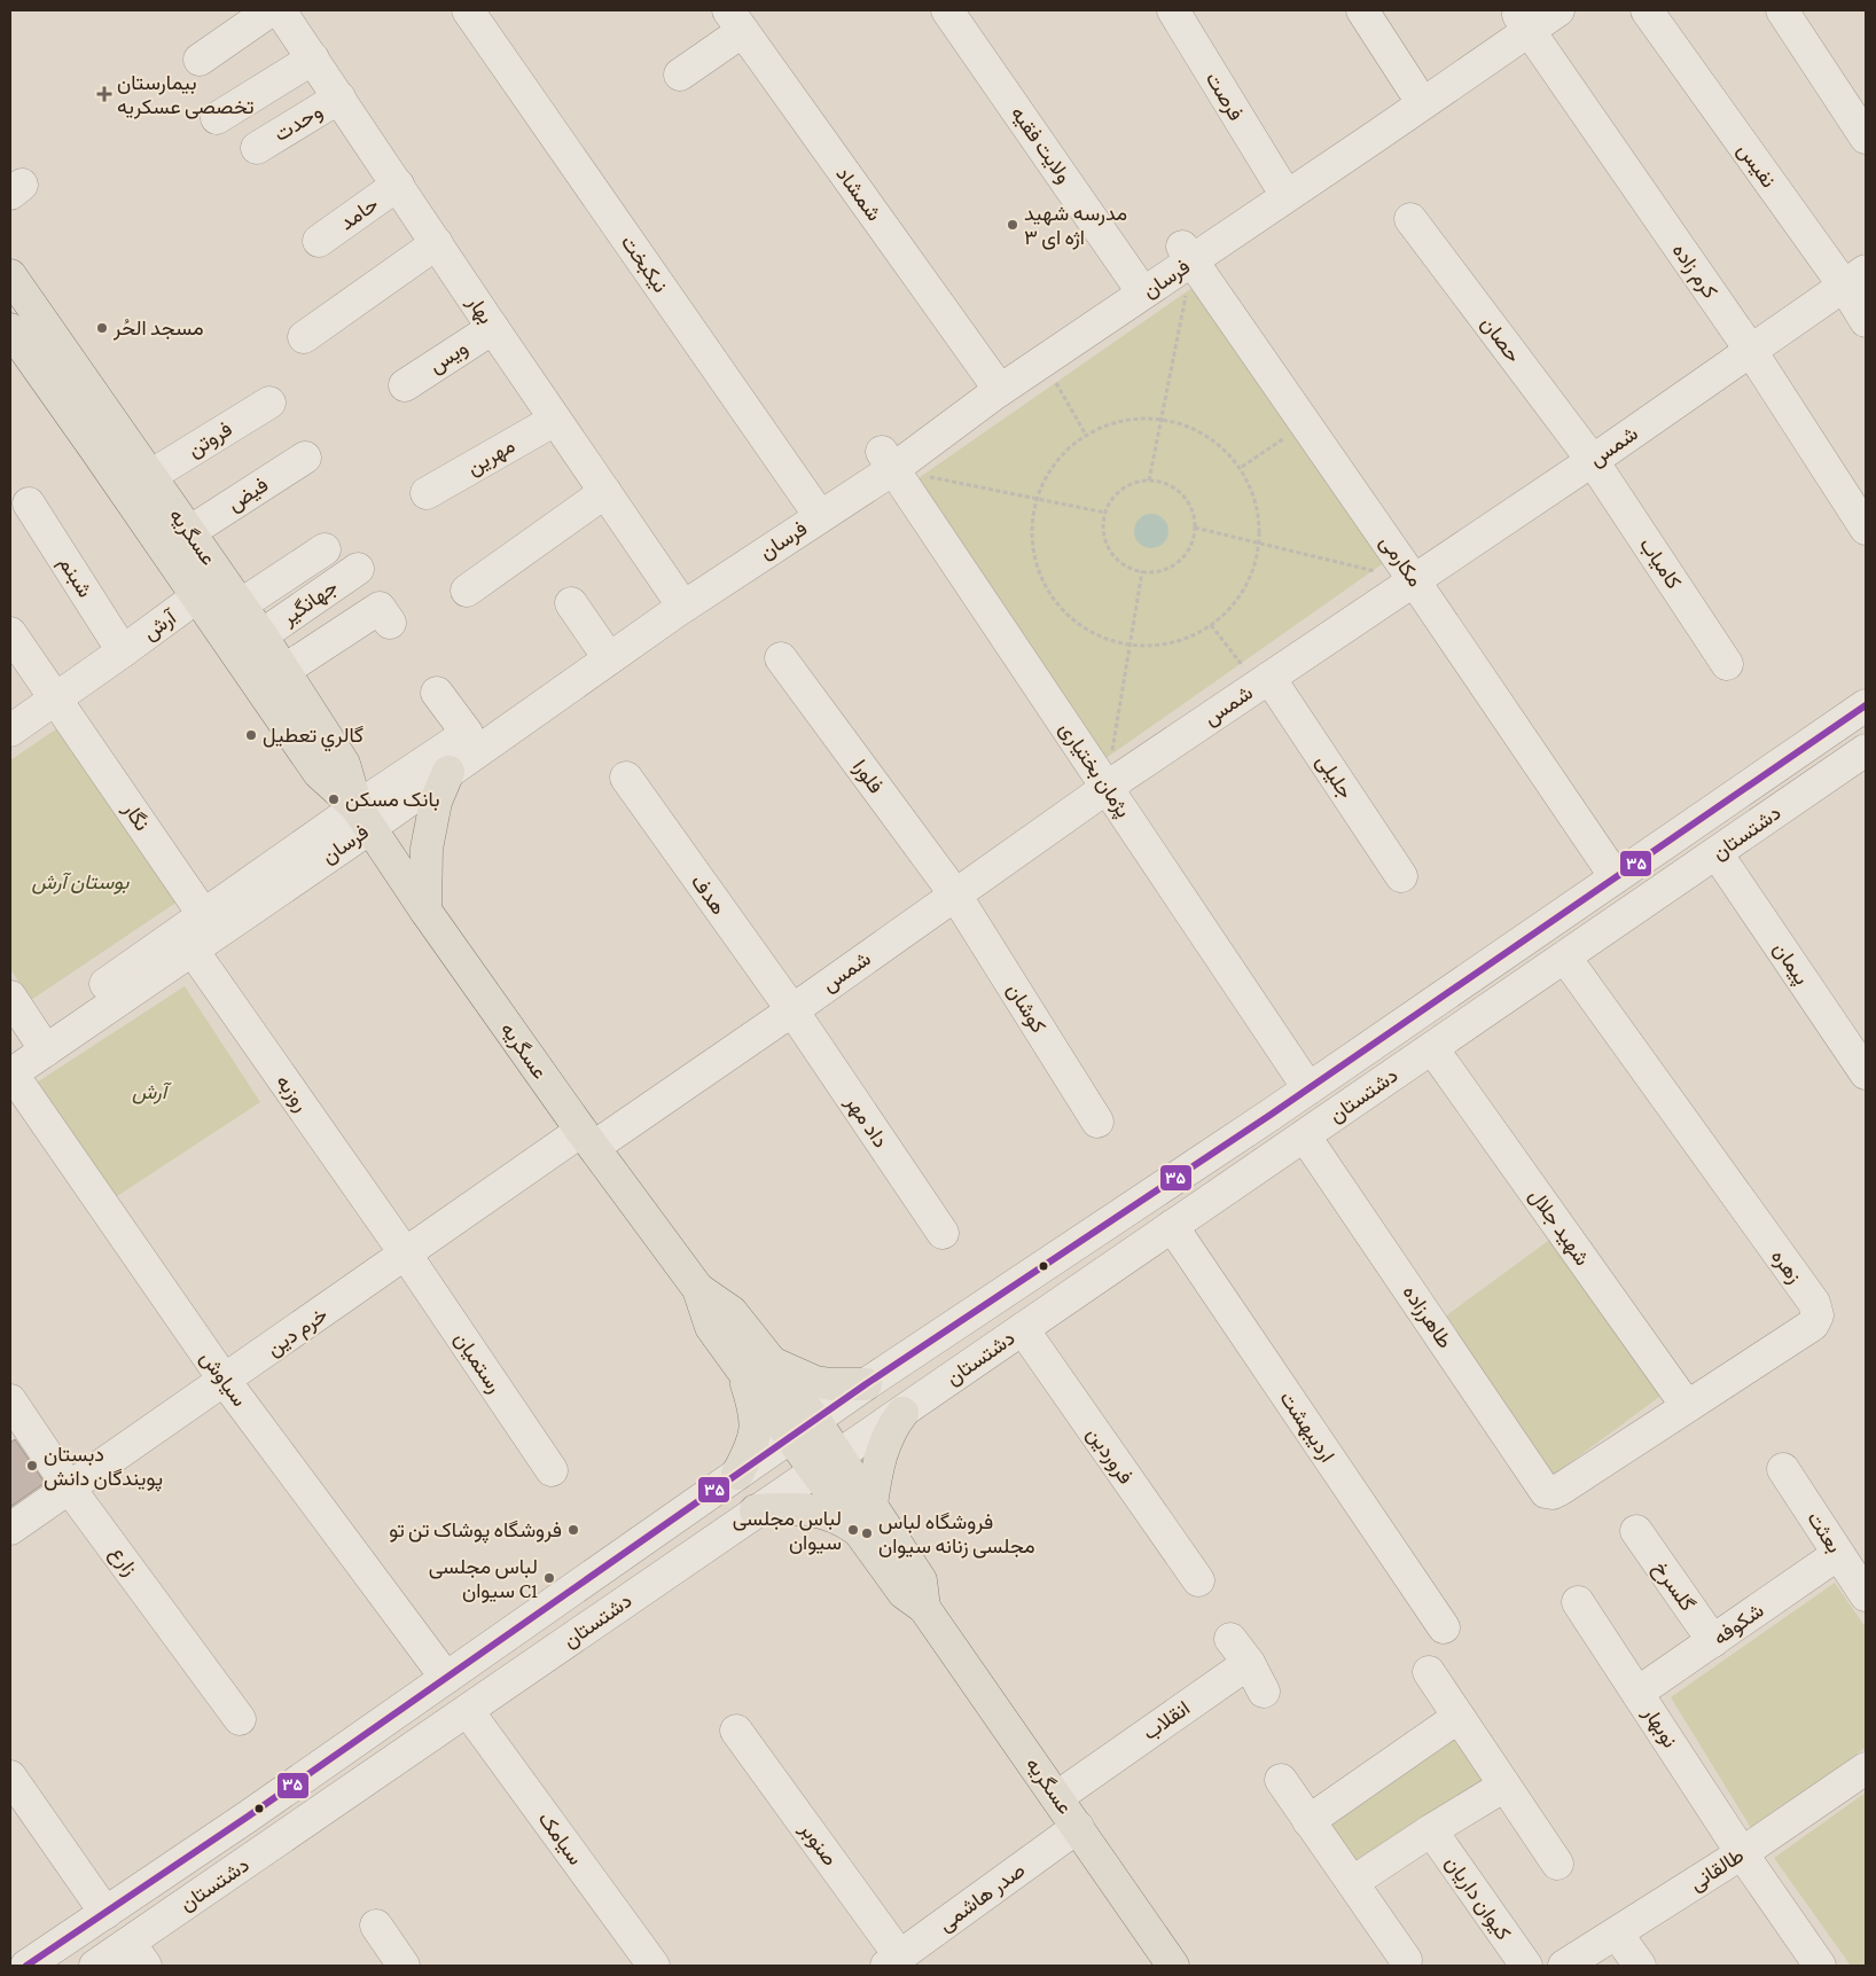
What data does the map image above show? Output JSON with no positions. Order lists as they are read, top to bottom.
{
  "streets": {
    "main road": ["عسگریه"],
    "street": [
      "فرصت",
      "وحدت",
      "ولایت فقیه",
      "نفیس",
      "شمشاد",
      "حامد",
      "نیکبخت",
      "کرم زاده",
      "فرسان",
      "بهار",
      "حصان",
      "ویس",
      "فروتن",
      "شمس",
      "مهرین",
      "فیض",
      "مکارمی",
      "کامیاب",
      "شبنم",
      "جهانگیر",
      "آرش",
      "پژمان بختیاری",
      "فلورا",
      "جلیلی",
      "نگار",
      "دشتستان",
      "هدف",
      "پیمان",
      "کوشان",
      "روزبه",
      "داد مهر",
      "شهید جلال",
      "زهره",
      "طاهرزاده",
      "خرم دین",
      "رستمیان",
      "سیاوش",
      "اردیبهشت",
      "فروردین",
      "بعثت",
      "زارع",
      "گلسرخ",
      "شکوفه",
      "انقلاب",
      "نوبهار",
      "سیامک",
      "صنوبر",
      "طالقانی",
      "صدر هاشمی",
      "کیوان داریان"
    ]
  },
  "crossings": [
    ["فرصت", "فرسان"],
    ["وحدت", "بهار"],
    ["ولایت فقیه", "فرسان"],
    ["نفیس", "شمس"],
    ["شمشاد", "فرسان"],
    ["حامد", "بهار"],
    ["نیکبخت", "فرسان"],
    ["کرم زاده", "فرسان"],
    ["کرم زاده", "شمس"],
    ["فرسان", "بهار"],
    ["فرسان", "عسگریه"],
    ["فرسان", "مکارمی"],
    ["فرسان", "پژمان بختیاری"],
    ["فرسان", "نگار"],
    ["فرسان", "روزبه"],
    ["فرسان", "سیاوش"],
    ["بهار", "ویس"],
    ["بهار", "مهرین"],
    ["حصان", "شمس"],
    ["حصان", "کامیاب"],
    ["فروتن", "عسگریه"],
    ["شمس", "عسگریه"],
    ["شمس", "مکارمی"],
    ["شمس", "کامیاب"],
    ["شمس", "پژمان بختیاری"],
    ["شمس", "فلورا"],
    ["شمس", "جلیلی"],
    ["شمس", "هدف"],
    ["شمس", "کوشان"],
    ["شمس", "داد مهر"],
    ["شمس", "خرم دین"],
    ["فیض", "عسگریه"],
    ["عسگریه", "جهانگیر"],
    ["عسگریه", "آرش"],
    ["عسگریه", "دشتستان"],
    ["عسگریه", "خرم دین"],
    ["عسگریه", "انقلاب"],
    ["عسگریه", "صدر هاشمی"],
    ["مکارمی", "دشتستان"],
    ["شبنم", "آرش"],
    ["آرش", "نگار"],
    ["پژمان بختیاری", "دشتستان"],
    ["فلورا", "کوشان"],
    ["نگار", "روزبه"],
    ["دشتستان", "پیمان"],
    ["دشتستان", "شهید جلال"],
    ["دشتستان", "زهره"],
    ["دشتستان", "طاهرزاده"],
    ["دشتستان", "سیاوش"],
    ["دشتستان", "اردیبهشت"],
    ["دشتستان", "فروردین"],
    ["دشتستان", "سیامک"],
    ["هدف", "داد مهر"],
    ["روزبه", "خرم دین"],
    ["روزبه", "رستمیان"],
    ["شهید جلال", "زهره"],
    ["زهره", "طاهرزاده"],
    ["خرم دین", "رستمیان"],
    ["خرم دین", "سیاوش"],
    ["خرم دین", "زارع"],
    ["بعثت", "شکوفه"],
    ["گلسرخ", "شکوفه"],
    ["شکوفه", "نوبهار"],
    ["نوبهار", "طالقانی"],
    ["صنوبر", "صدر هاشمی"]
  ],
  "parks": ["بوستان آرش", "آرش"],
  "places": {
    "health": ["بیمارستان تخصصی عسکریه"],
    "other": [
      "مدرسه شهید اژه ای ۳",
      "مسجد الحُر",
      "گالري تعطيل",
      "بانک مسکن",
      "دبستان پویندگان دانش",
      "فروشگاه پوشاک تن تو",
      "لباس مجلسی سیوان",
      "فروشگاه لباس مجلسی زنانه سیوان",
      "لباس مجلسی سیوان C1"
    ]
  },
  "lines": ["transit line ۳۵"]
}
